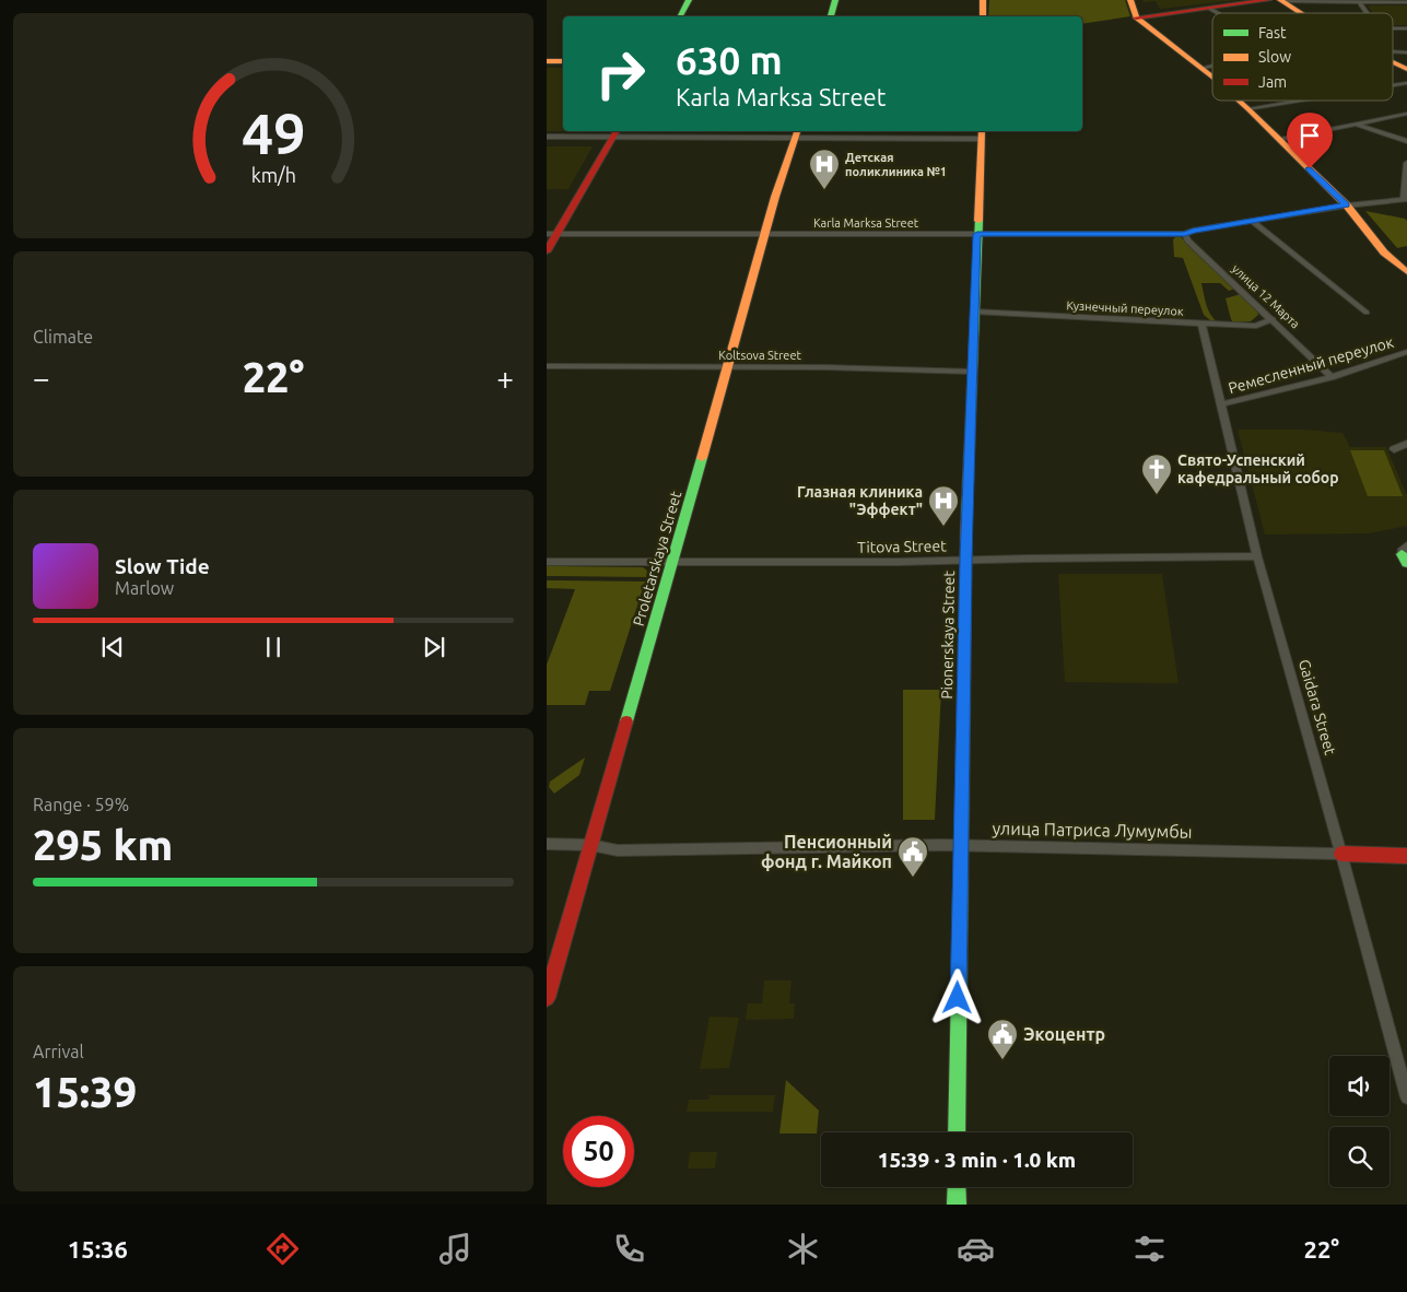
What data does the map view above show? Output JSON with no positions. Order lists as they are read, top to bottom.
{
  "streets": {
    "main road": ["Proletarskaya Street", "Pionerskaya Street", "улица Патриса Лумумбы"],
    "street": [
      "Karla Marksa Street",
      "улица 12 Марта",
      "Кузнечный переулок",
      "Koltsova Street",
      "Ремесленный переулок",
      "Titova Street",
      "Gaidara Street"
    ]
  },
  "crossings": [
    ["Karla Marksa Street", "улица 12 Марта"],
    ["Karla Marksa Street", "Proletarskaya Street"],
    ["Karla Marksa Street", "Pionerskaya Street"],
    ["улица 12 Марта", "Кузнечный переулок"],
    ["улица 12 Марта", "Ремесленный переулок"],
    ["Кузнечный переулок", "Pionerskaya Street"],
    ["Кузнечный переулок", "Gaidara Street"],
    ["Koltsova Street", "Proletarskaya Street"],
    ["Koltsova Street", "Pionerskaya Street"],
    ["Ремесленный переулок", "Gaidara Street"],
    ["Titova Street", "Proletarskaya Street"],
    ["Titova Street", "Pionerskaya Street"],
    ["Titova Street", "Gaidara Street"],
    ["Proletarskaya Street", "улица Патриса Лумумбы"],
    ["Pionerskaya Street", "улица Патриса Лумумбы"],
    ["Gaidara Street", "улица Патриса Лумумбы"]
  ],
  "places": {
    "hospital": ["Детская поликлиника №1", "Глазная клиника \"Эффект\""],
    "church": ["Свято-Успенский кафедральный собор"],
    "public building": ["Пенсионный фонд г. Майкоп", "Экоцентр"]
  },
  "legend": ["Fast", "Slow", "Jam"],
  "page": {
    "turn": ["630 m", "Karla Marksa Street"],
    "tile": [
      "Climate",
      ["Range · 59%", "295 km"],
      ["Arrival", "15:39"]
    ],
    "heat": ["−", "22°", "+"],
    "song": ["Slow Tide", "Marlow"],
    "limit": "50",
    "trip": "15:39 · 3 min · 1.0 km",
    "tabs": ["15:36", "22°"],
    "gauge": ["49", "km/h"]
  }
}
